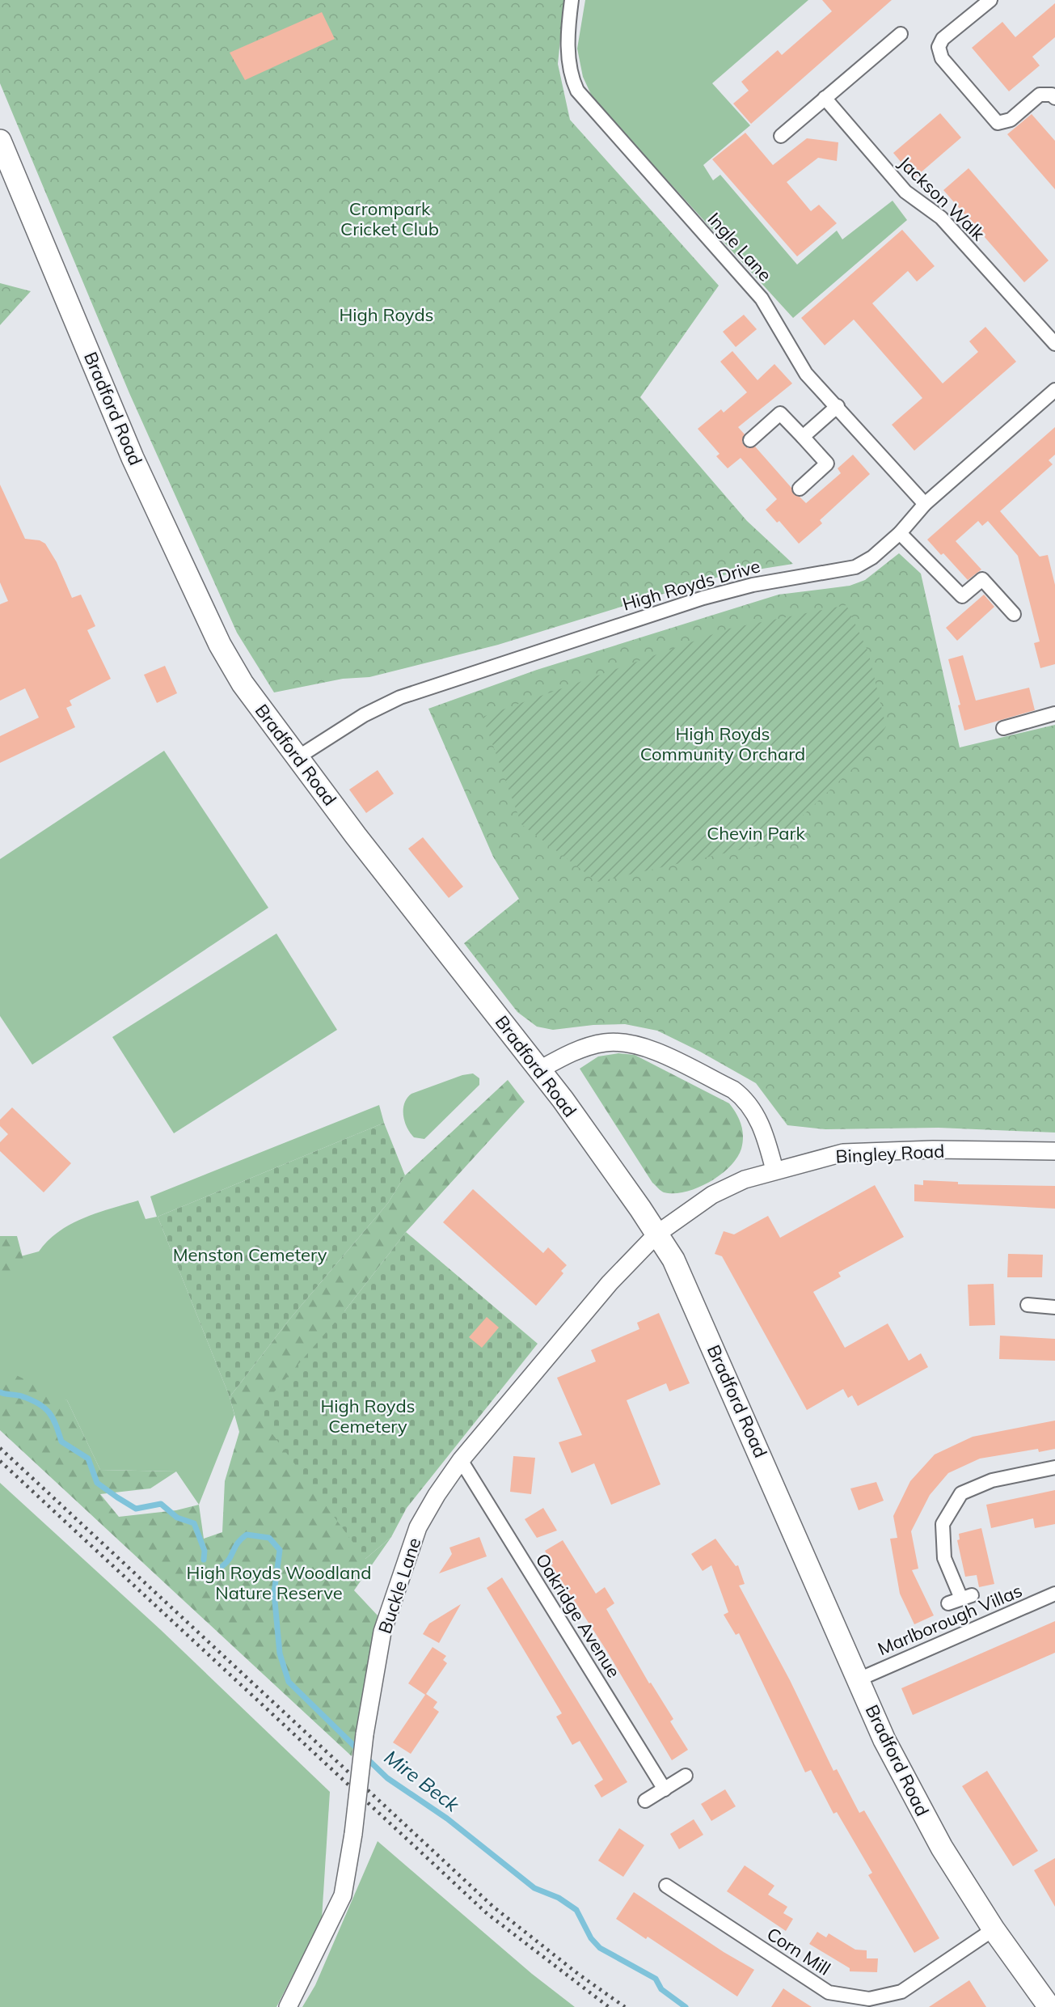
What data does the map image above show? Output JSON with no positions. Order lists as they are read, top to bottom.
{
  "streets": {
    "main road": ["Bradford Road"],
    "street": [
      "Jackson Walk",
      "Ingle Lane",
      "High Royds Drive",
      "Bingley Road",
      "Buckle Lane",
      "Oakridge Avenue",
      "Marlborough Villas",
      "Corn Mill"
    ]
  },
  "crossings": [
    ["Ingle Lane", "High Royds Drive"],
    ["Bradford Road", "High Royds Drive"],
    ["Bradford Road", "Bingley Road"],
    ["Bradford Road", "Buckle Lane"],
    ["Bradford Road", "Marlborough Villas"],
    ["Bradford Road", "Corn Mill"],
    ["Bingley Road", "Buckle Lane"],
    ["Buckle Lane", "Oakridge Avenue"]
  ],
  "water": ["Mire Beck"],
  "parks": [
    "Crompark Cricket Club",
    "High Royds",
    "High Royds Community Orchard",
    "Chevin Park",
    "Menston Cemetery",
    "High Royds Cemetery",
    "High Royds Woodland Nature Reserve"
  ]
}
